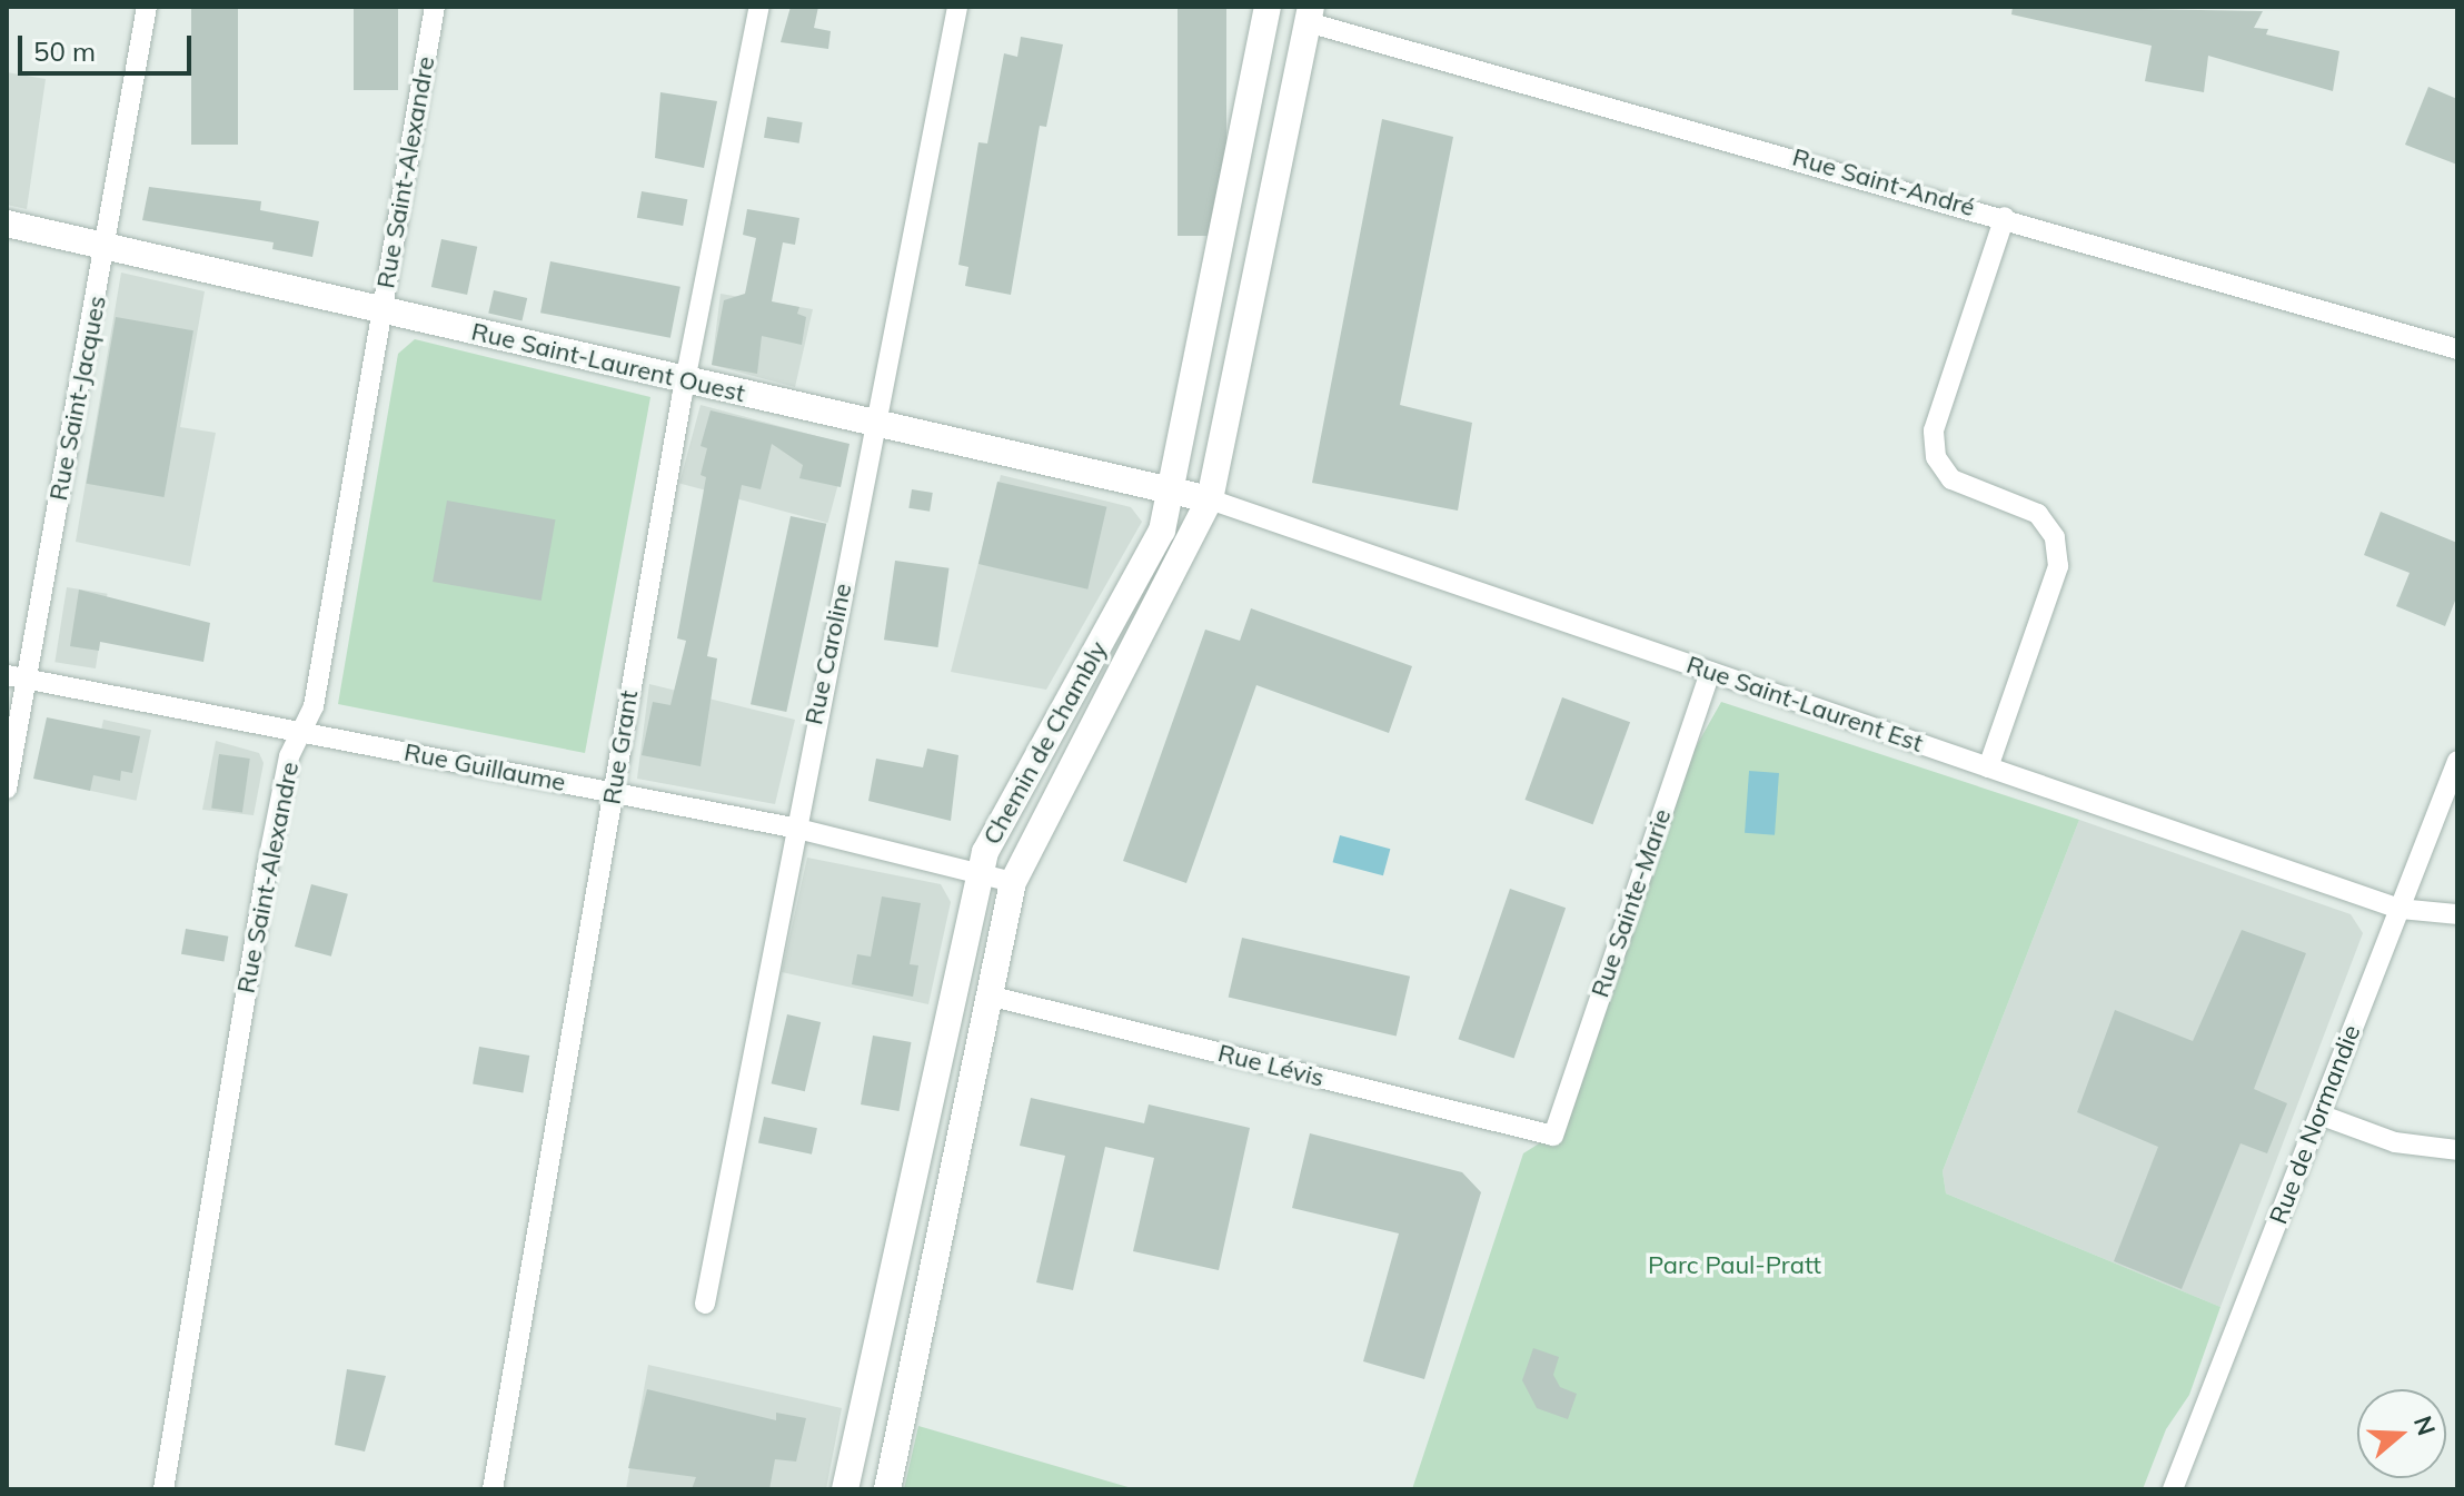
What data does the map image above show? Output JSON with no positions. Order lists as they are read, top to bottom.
{
  "streets": {
    "main road": ["Rue Saint-Laurent Ouest", "Chemin de Chambly"],
    "street": [
      "Rue Saint-Alexandre",
      "Rue Saint-André",
      "Rue Saint-Jacques",
      "Rue Caroline",
      "Rue Saint-Laurent Est",
      "Rue Grant",
      "Rue Guillaume",
      "Rue Sainte-Marie",
      "Rue Lévis",
      "Rue de Normandie"
    ]
  },
  "crossings": [
    ["Rue Saint-Alexandre", "Rue Saint-Laurent Ouest"],
    ["Rue Saint-Alexandre", "Rue Guillaume"],
    ["Rue Saint-André", "Chemin de Chambly"],
    ["Rue Saint-Laurent Ouest", "Rue Saint-Jacques"],
    ["Rue Saint-Laurent Ouest", "Rue Caroline"],
    ["Rue Saint-Laurent Ouest", "Rue Saint-Laurent Est"],
    ["Rue Saint-Laurent Ouest", "Chemin de Chambly"],
    ["Rue Saint-Laurent Ouest", "Rue Grant"],
    ["Rue Saint-Jacques", "Rue Guillaume"],
    ["Rue Caroline", "Rue Guillaume"],
    ["Rue Saint-Laurent Est", "Chemin de Chambly"],
    ["Rue Saint-Laurent Est", "Rue Sainte-Marie"],
    ["Rue Saint-Laurent Est", "Rue de Normandie"],
    ["Chemin de Chambly", "Rue Guillaume"],
    ["Chemin de Chambly", "Rue Lévis"],
    ["Rue Grant", "Rue Guillaume"],
    ["Rue Sainte-Marie", "Rue Lévis"]
  ],
  "parks": ["Parc Paul-Pratt"],
  "scale_bar": "50 m",
  "north": "right"
}
